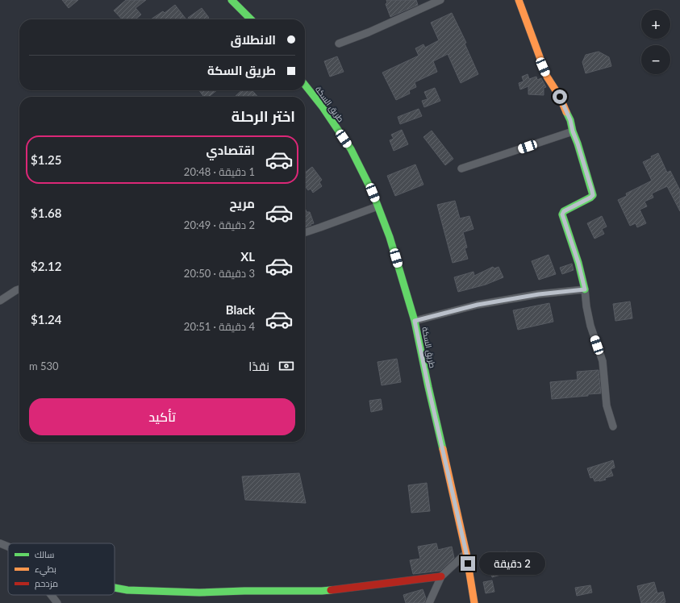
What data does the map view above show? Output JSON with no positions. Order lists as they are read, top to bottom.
{
  "streets": {
    "street": ["طريق السكة"]
  },
  "legend": ["سالك", "بطيء", "مزدحم"],
  "page": {
    "map_buttons": ["+", "−"],
    "banner": ["الانطلاق", "طريق السكة"],
    "heading": "اختر الرحلة",
    "list": [
      {
        "name": "اقتصادي",
        "note": "1 دقيقة · 20:48",
        "value": "$1.25"
      },
      {
        "name": "مريح",
        "note": "2 دقيقة · 20:49",
        "value": "$1.68"
      },
      {
        "name": "XL",
        "note": "3 دقيقة · 20:50",
        "value": "$2.12"
      },
      {
        "name": "Black",
        "note": "4 دقيقة · 20:51",
        "value": "$1.24"
      }
    ],
    "pay": ["نقدًا", "530 m"],
    "buttons": "تأكيد",
    "bubble": "2 دقيقة"
  }
}
